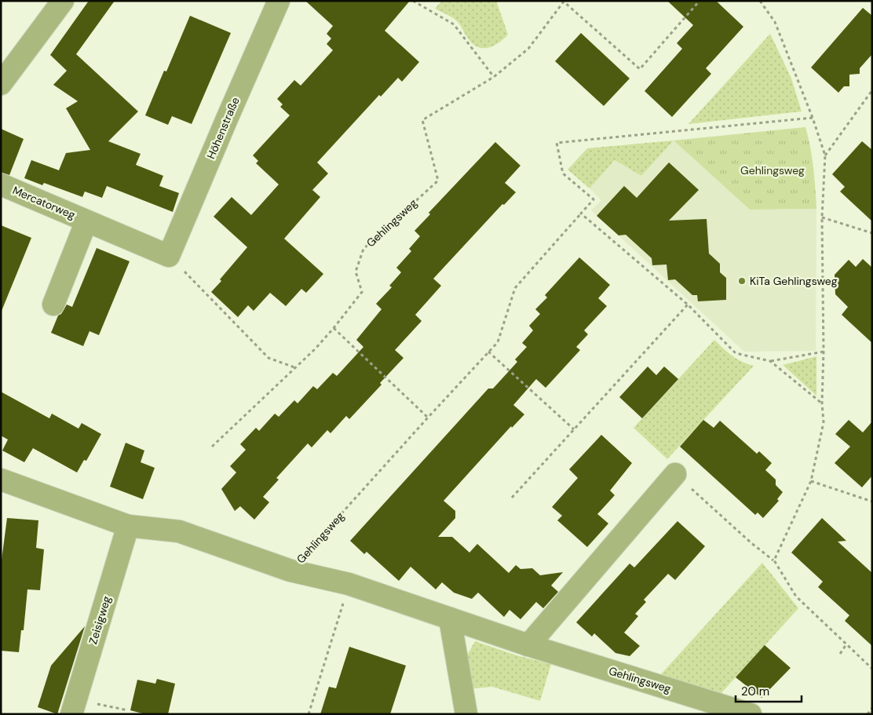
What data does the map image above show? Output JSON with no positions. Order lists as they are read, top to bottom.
{
  "streets": {
    "street": [
      "Höhenstraße",
      "Mercatorweg",
      "Gehlingsweg",
      "Zeisigweg"
    ]
  },
  "crossings": [
    ["Höhenstraße", "Mercatorweg"],
    ["Gehlingsweg", "Zeisigweg"]
  ],
  "parks": ["Gehlingsweg"],
  "places": ["KiTa Gehlingsweg"],
  "scale_bar": "20 m"
}
